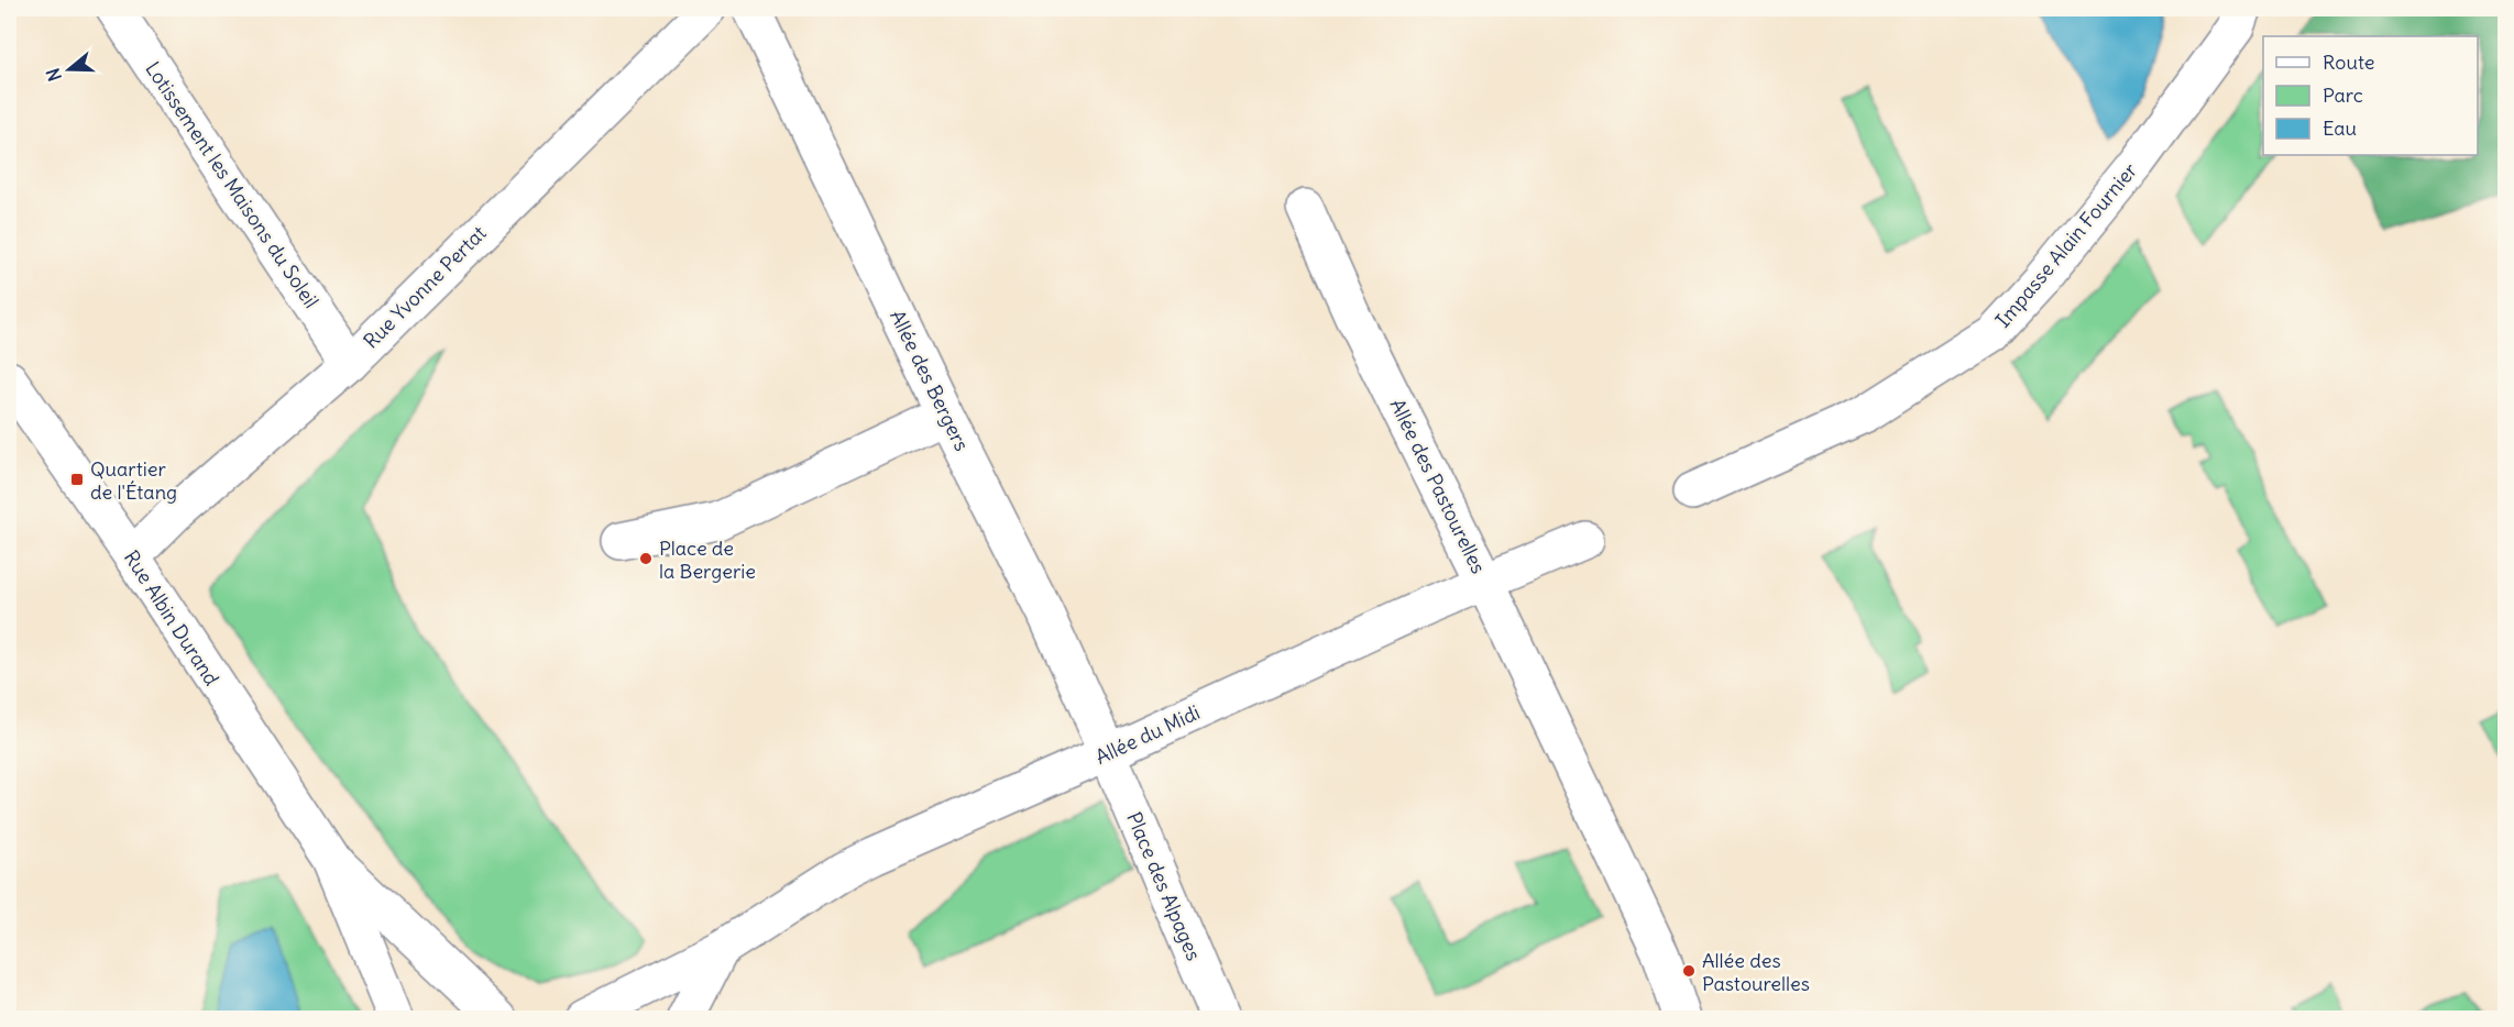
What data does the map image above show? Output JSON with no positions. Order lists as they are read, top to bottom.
{
  "streets": {
    "street": [
      "Lotissement les Maisons du Soleil",
      "Impasse Alain Fournier",
      "Rue Yvonne Pertat",
      "Allée des Bergers",
      "Allée des Pastourelles",
      "Rue Albin Durand",
      "Allée du Midi",
      "Place des Alpages"
    ]
  },
  "crossings": [
    ["Lotissement les Maisons du Soleil", "Rue Yvonne Pertat"],
    ["Rue Yvonne Pertat", "Rue Albin Durand"],
    ["Allée des Bergers", "Allée du Midi"],
    ["Allée des Bergers", "Place des Alpages"],
    ["Allée des Pastourelles", "Allée du Midi"],
    ["Allée du Midi", "Place des Alpages"]
  ],
  "places": {
    "transit": ["Quartier de l'Étang"],
    "other": ["Place de la Bergerie", "Allée des Pastourelles"]
  },
  "legend": ["Route", "Parc", "Eau"],
  "north": "left"
}
